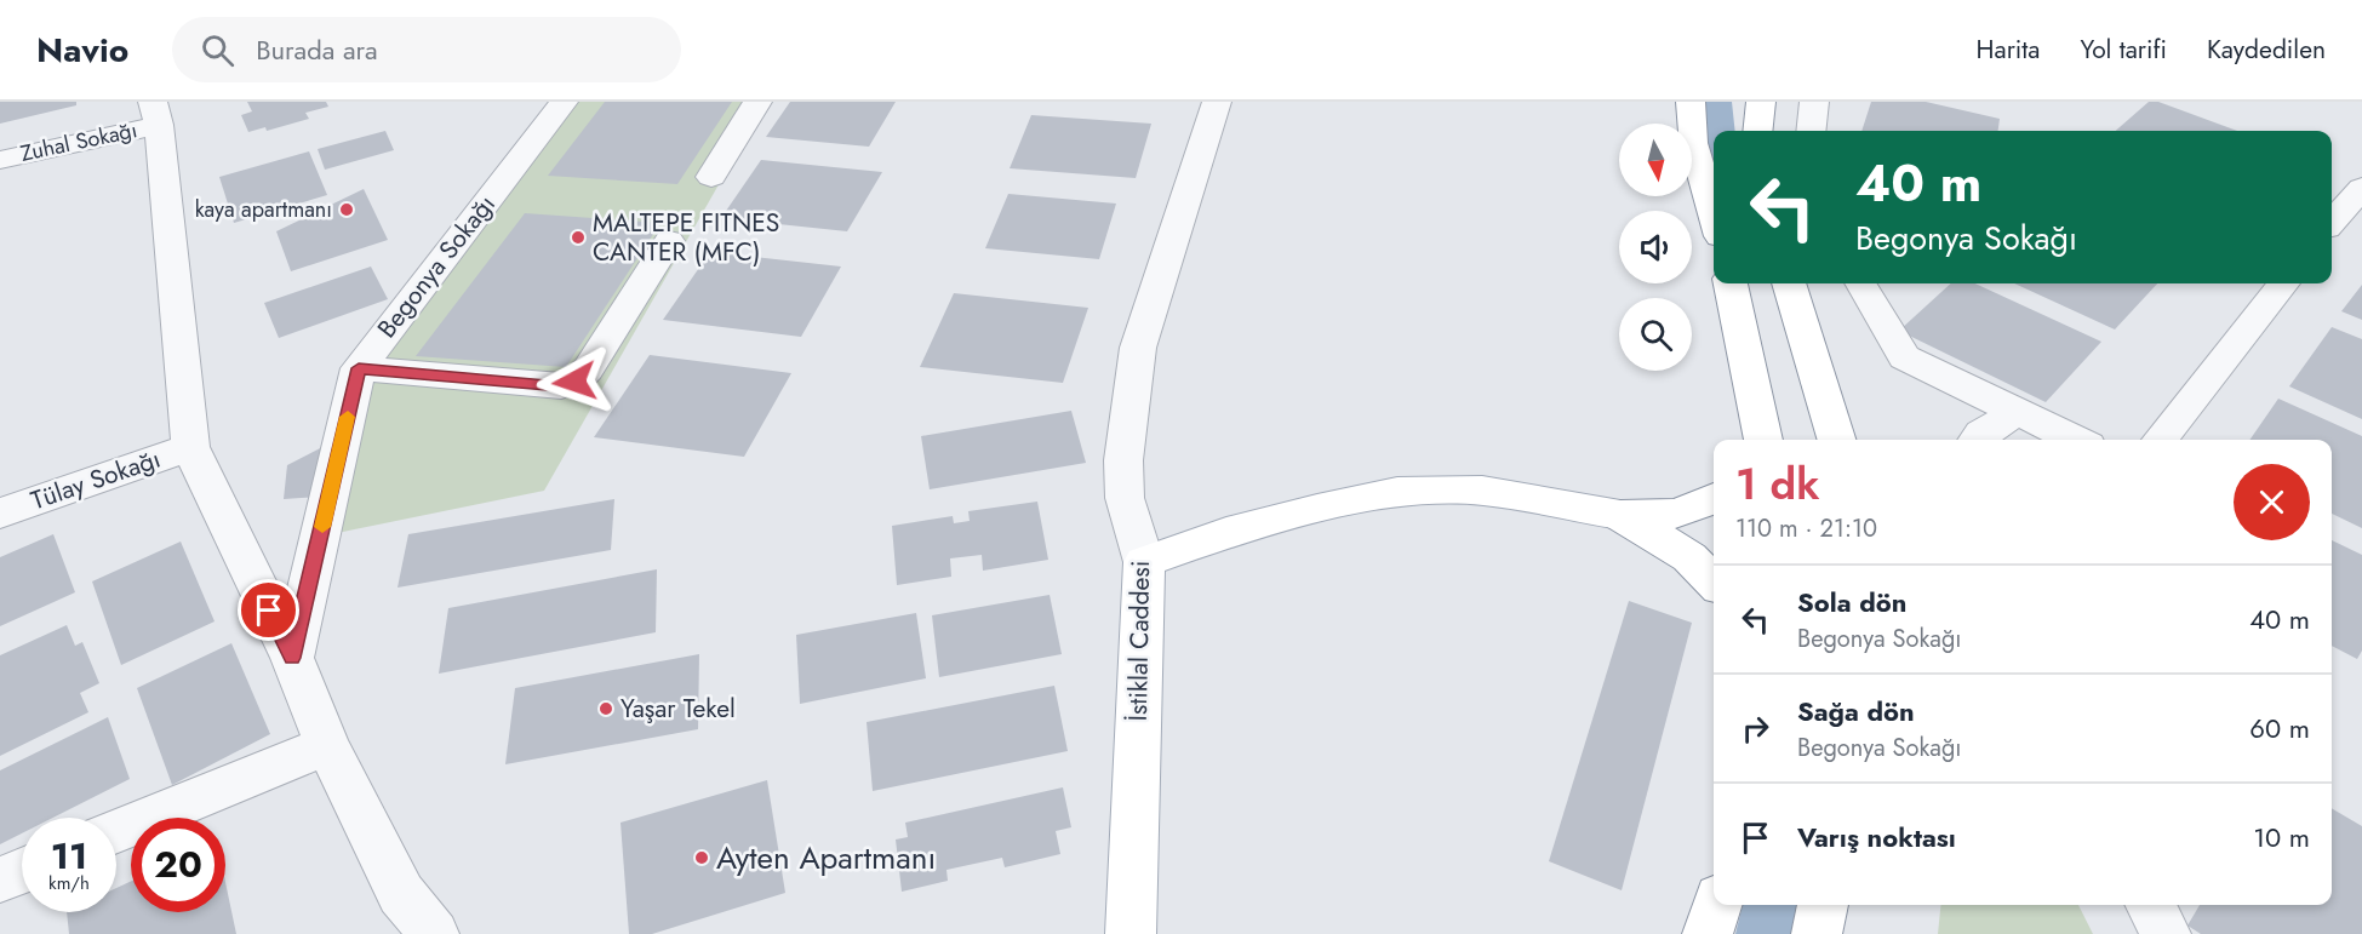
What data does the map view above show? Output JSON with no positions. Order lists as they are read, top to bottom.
{
  "streets": {
    "main road": ["İstiklal Caddesi"],
    "street": ["Zuhal Sokağı", "Begonya Sokağı", "Tülay Sokağı"]
  },
  "places": [
    "kaya apartmanı",
    "MALTEPE FITNES CANTER (MFC)",
    "Yaşar Tekel",
    "Ayten Apartmanı"
  ],
  "north": "bottom",
  "page": {
    "header": "Navio",
    "search": "Burada ara",
    "nav": ["Harita", "Yol tarifi", "Kaydedilen"],
    "turn": ["40 m", "Begonya Sokağı"],
    "heading": ["1 dk", "110 m · 21:10"],
    "list": [
      {
        "name": "Sola dön",
        "note": "Begonya Sokağı",
        "value": "40 m"
      },
      {
        "name": "Sağa dön",
        "note": "Begonya Sokağı",
        "value": "60 m"
      },
      {
        "name": "Varış noktası",
        "value": "10 m"
      }
    ],
    "speed": "11 km/h",
    "limit": "20"
  }
}
